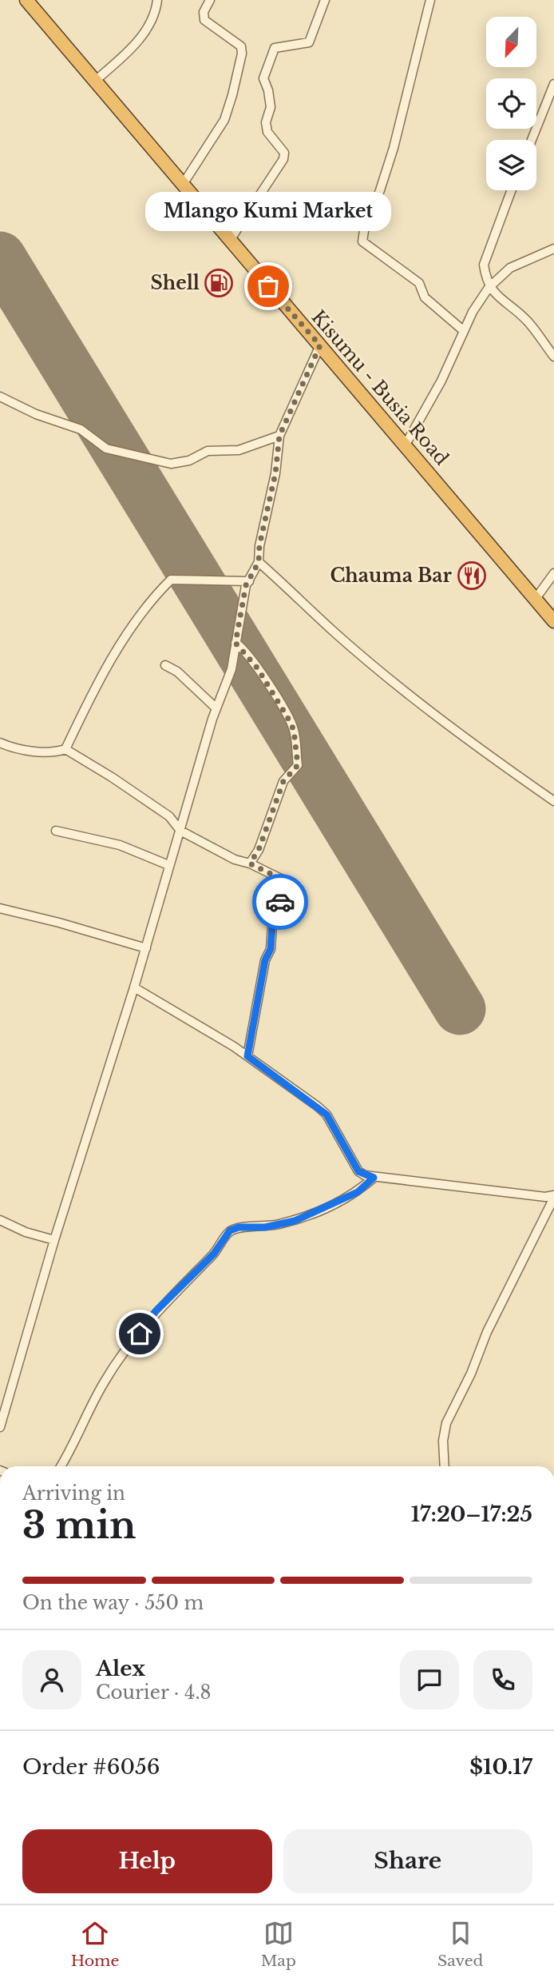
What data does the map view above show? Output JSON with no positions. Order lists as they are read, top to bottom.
{
  "streets": {
    "highway": ["Kisumu - Busia Road"]
  },
  "places": {
    "fuel station": ["Shell"],
    "other": ["Mlango Kumi Market"],
    "restaurant": ["Chauma Bar"]
  },
  "north": "bottom left",
  "page": {
    "bubble": "Mlango Kumi Market",
    "heading": ["3 min", "Arriving in", "17:20–17:25"],
    "panel": [
      "Alex",
      "Courier · 4.8",
      "Order #6056",
      "$10.17"
    ],
    "bar": "On the way · 550 m",
    "buttons": ["Help", "Share"],
    "tabs": ["Home", "Map", "Saved"]
  }
}
